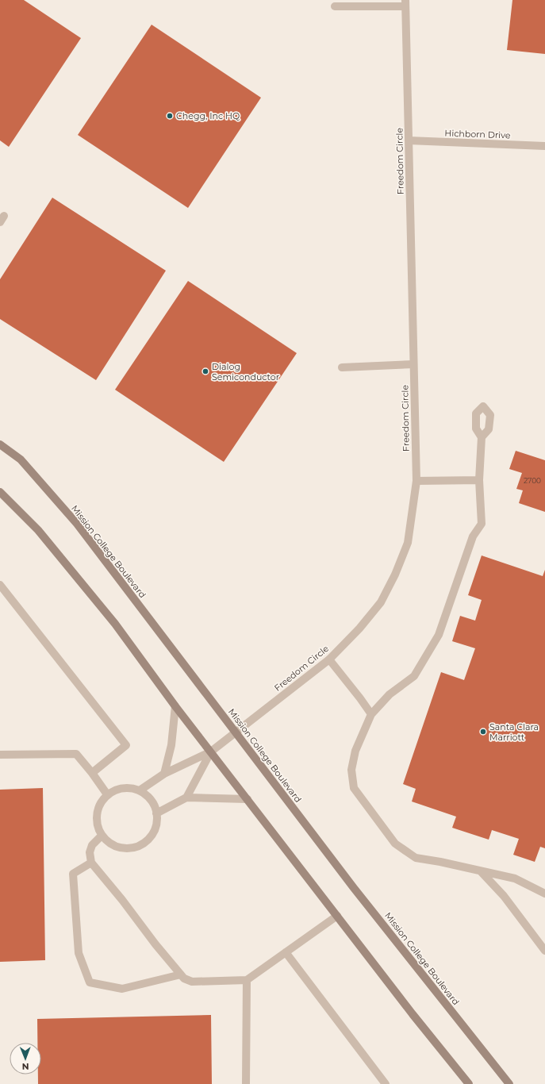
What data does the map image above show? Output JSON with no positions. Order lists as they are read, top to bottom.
{
  "streets": {
    "main road": ["Mission College Boulevard"],
    "street": ["Hichborn Drive", "Freedom Circle"]
  },
  "crossings": [
    ["Hichborn Drive", "Freedom Circle"],
    ["Freedom Circle", "Mission College Boulevard"]
  ],
  "places": ["Chegg, Inc HQ", "Dialog Semiconductor", "Santa Clara Marriott"],
  "house_numbers": ["2700"],
  "north": "bottom"
}
